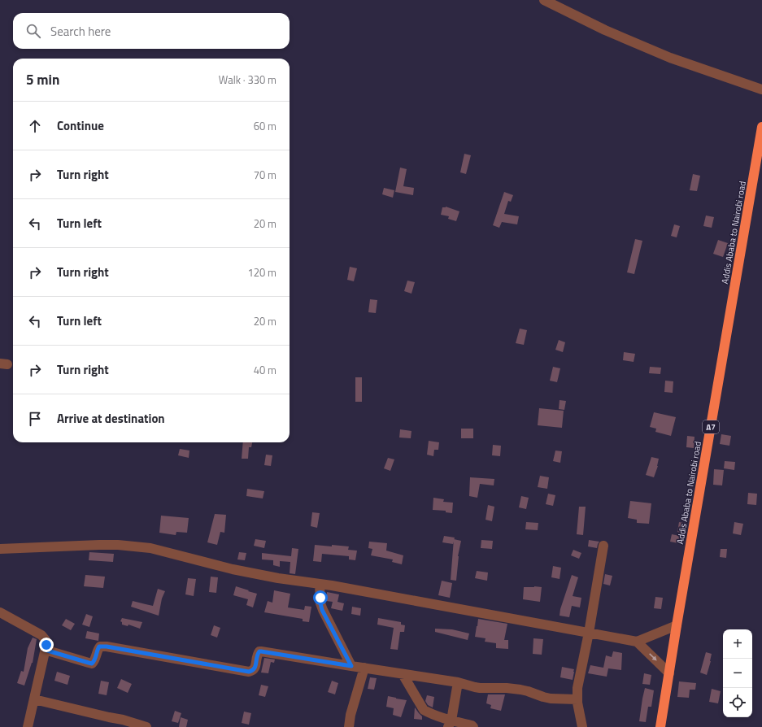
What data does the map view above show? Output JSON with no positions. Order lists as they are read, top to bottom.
{
  "streets": {
    "highway": ["Addis Ababa to Nairobi road", "A7"]
  },
  "page": {
    "search": "Search here",
    "heading": ["5 min", "Walk · 330 m"],
    "list": [
      ["Continue", "60 m"],
      ["Turn right", "70 m"],
      ["Turn left", "20 m"],
      ["Turn right", "120 m"],
      ["Turn left", "20 m"],
      ["Turn right", "40 m"],
      "Arrive at destination"
    ],
    "map_buttons": ["+", "−"]
  }
}
